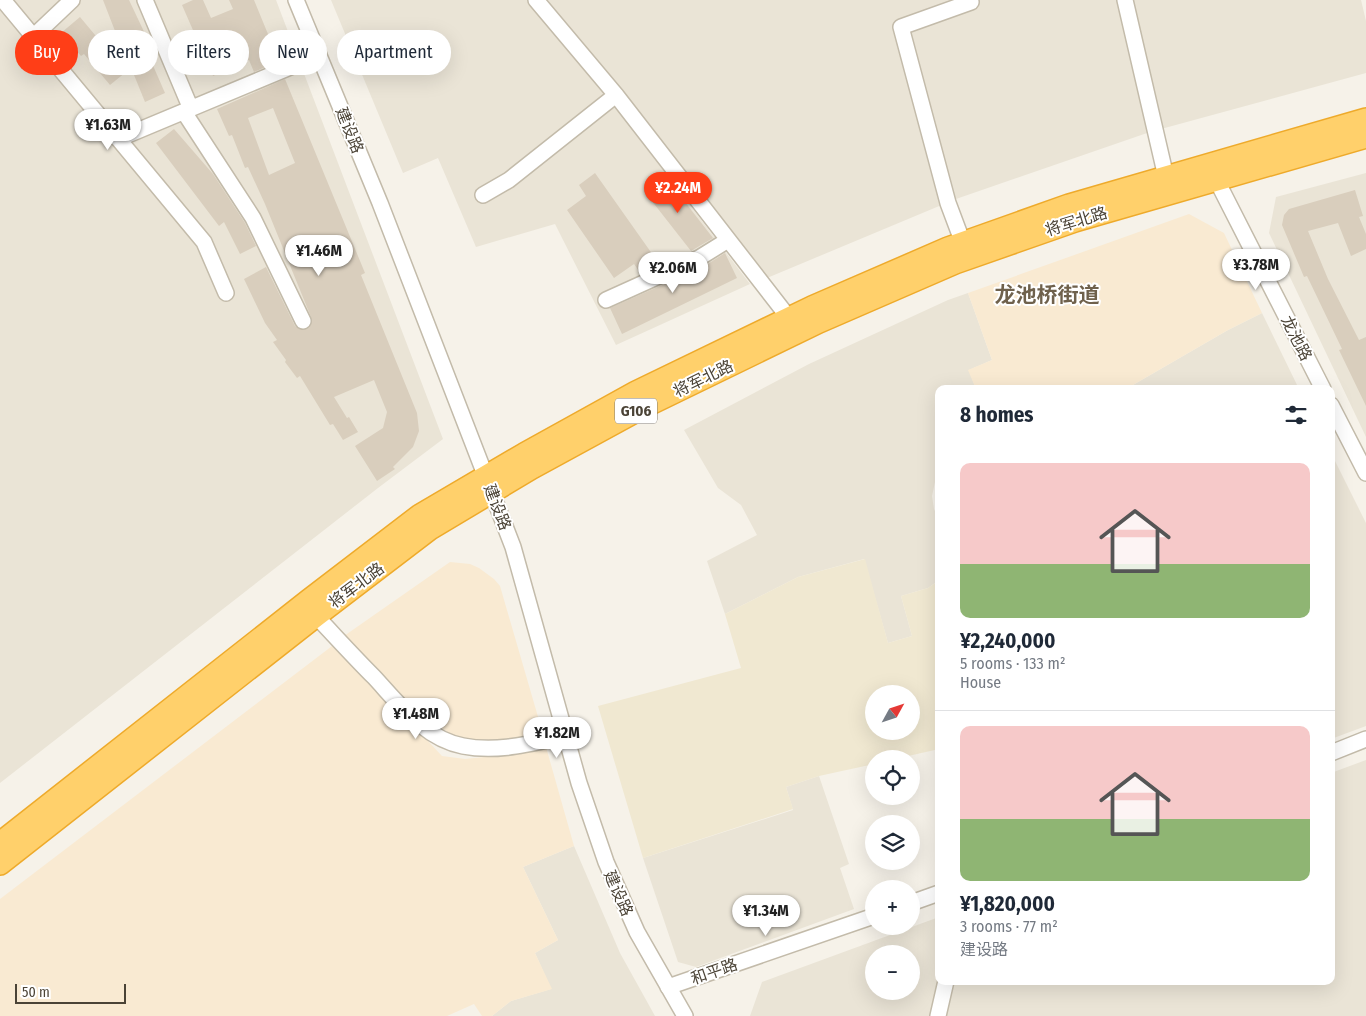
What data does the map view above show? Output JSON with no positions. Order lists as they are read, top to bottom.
{
  "streets": {
    "highway": ["将军北路", "G106"],
    "street": ["建设路", "龙池路", "和平路"]
  },
  "crossings": [
    ["建设路", "将军北路"],
    ["建设路", "和平路"],
    ["将军北路", "龙池路"]
  ],
  "districts": ["龙池桥街道"],
  "scale_bar": "50 m",
  "north": "top right",
  "page": {
    "chip": [
      "Buy",
      "Rent",
      "Filters",
      "New",
      "Apartment"
    ],
    "price": [
      "¥1.63M",
      "¥2.24M",
      "¥1.46M",
      "¥3.78M",
      "¥2.06M",
      "¥1.48M",
      "¥1.82M",
      "¥1.34M"
    ],
    "heading": "8 homes",
    "list": [
      {
        "name": "¥2,240,000",
        "note": "5 rooms · 133 m² · House"
      },
      {
        "name": "¥1,820,000",
        "note": "3 rooms · 77 m² · 建设路"
      }
    ],
    "map_buttons": ["+", "−"],
    "scale": "50 m"
  }
}
